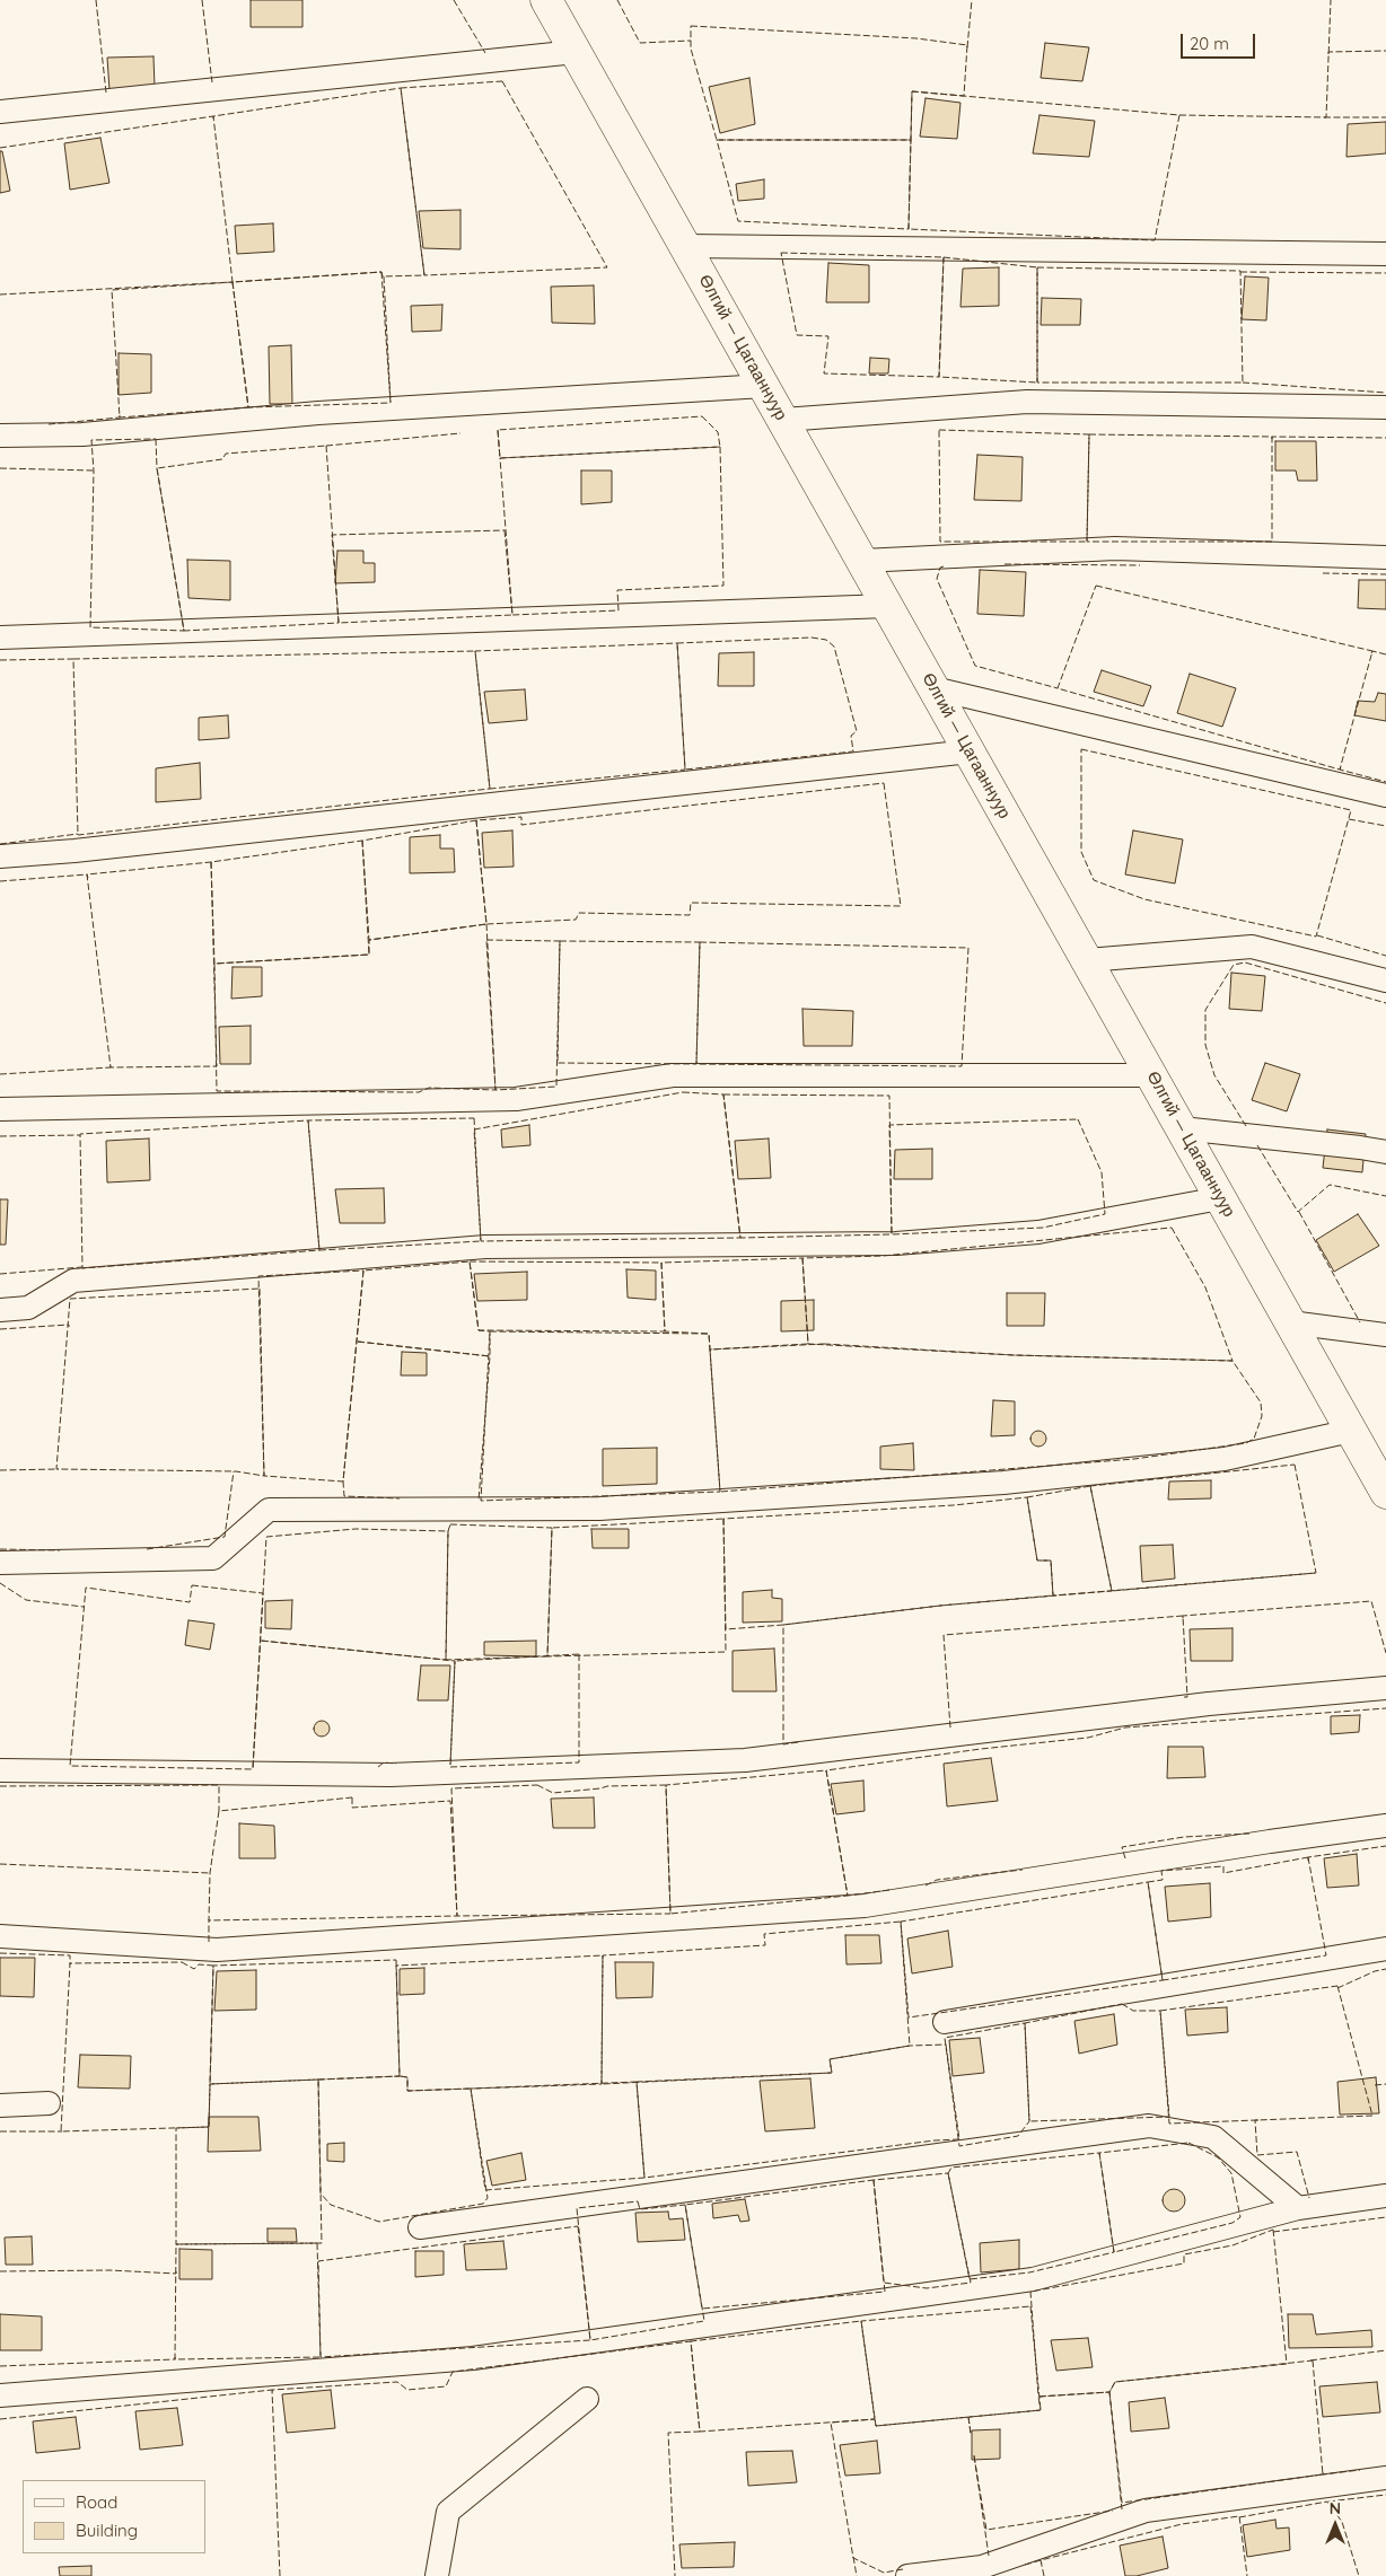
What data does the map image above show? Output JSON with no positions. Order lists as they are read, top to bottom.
{
  "streets": {
    "highway": ["Өлгий — Цагааннуур"]
  },
  "legend": ["Road", "Building"],
  "scale_bar": "20 m",
  "north": "top"
}
